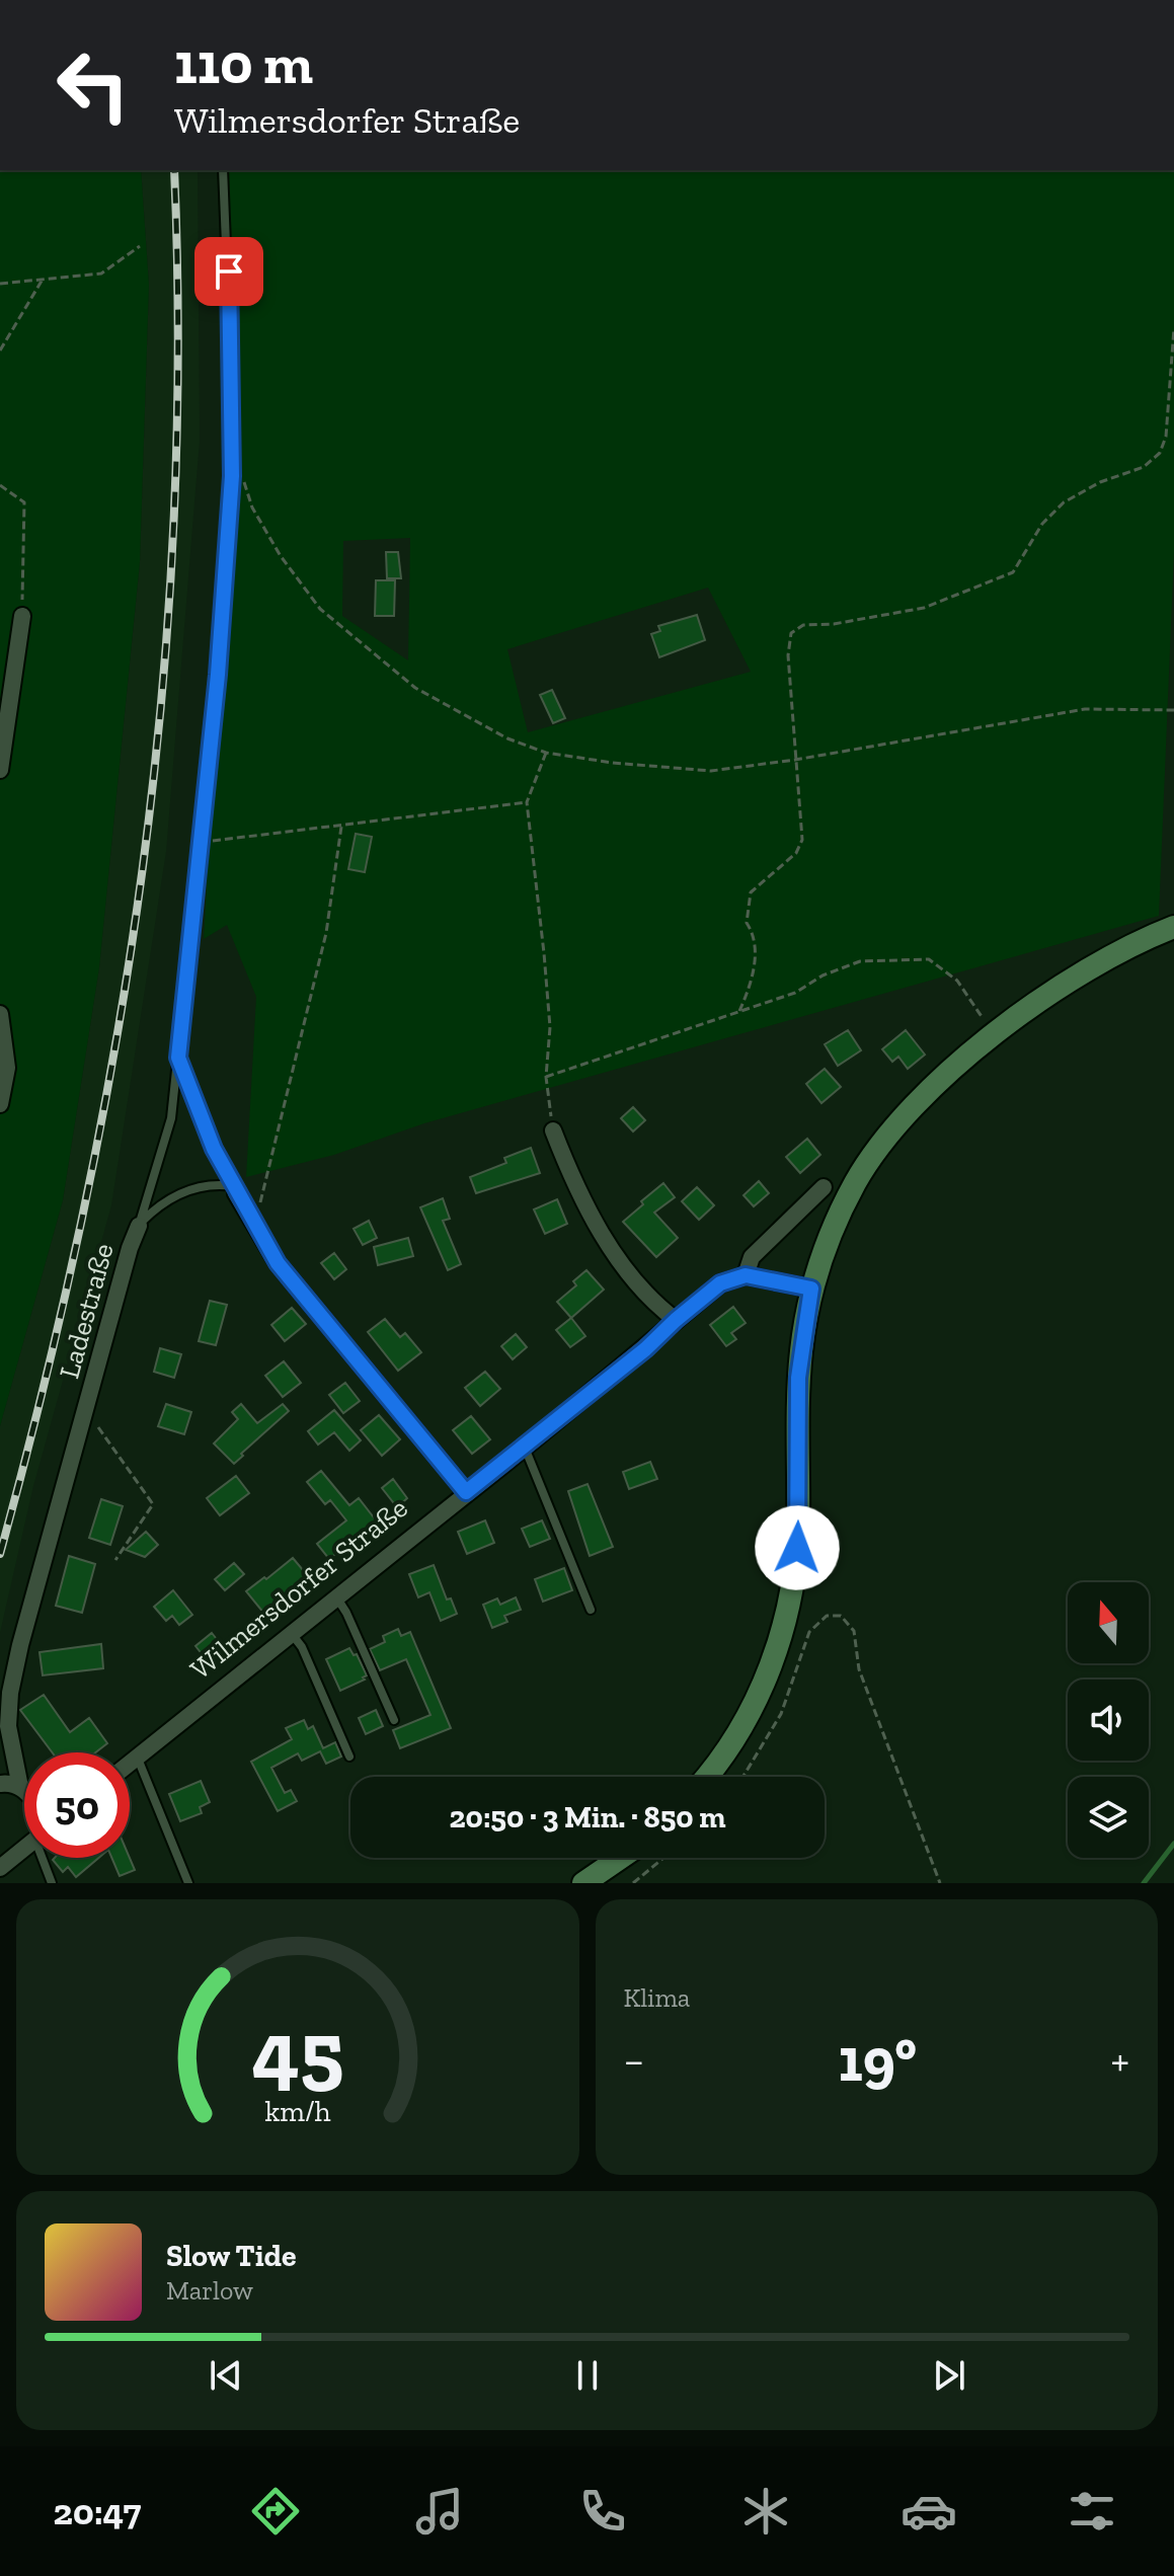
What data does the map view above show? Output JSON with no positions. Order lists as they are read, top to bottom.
{
  "streets": {
    "street": ["Ladestraße", "Wilmersdorfer Straße"]
  },
  "north": "top",
  "page": {
    "turn": ["110 m", "Wilmersdorfer Straße"],
    "limit": "50",
    "trip": "20:50 · 3 Min. · 850 m",
    "tile": "Klima",
    "heat": ["−", "19°", "+"],
    "song": ["Slow Tide", "Marlow"],
    "tabs": "20:47",
    "gauge": ["45", "km/h"]
  }
}
